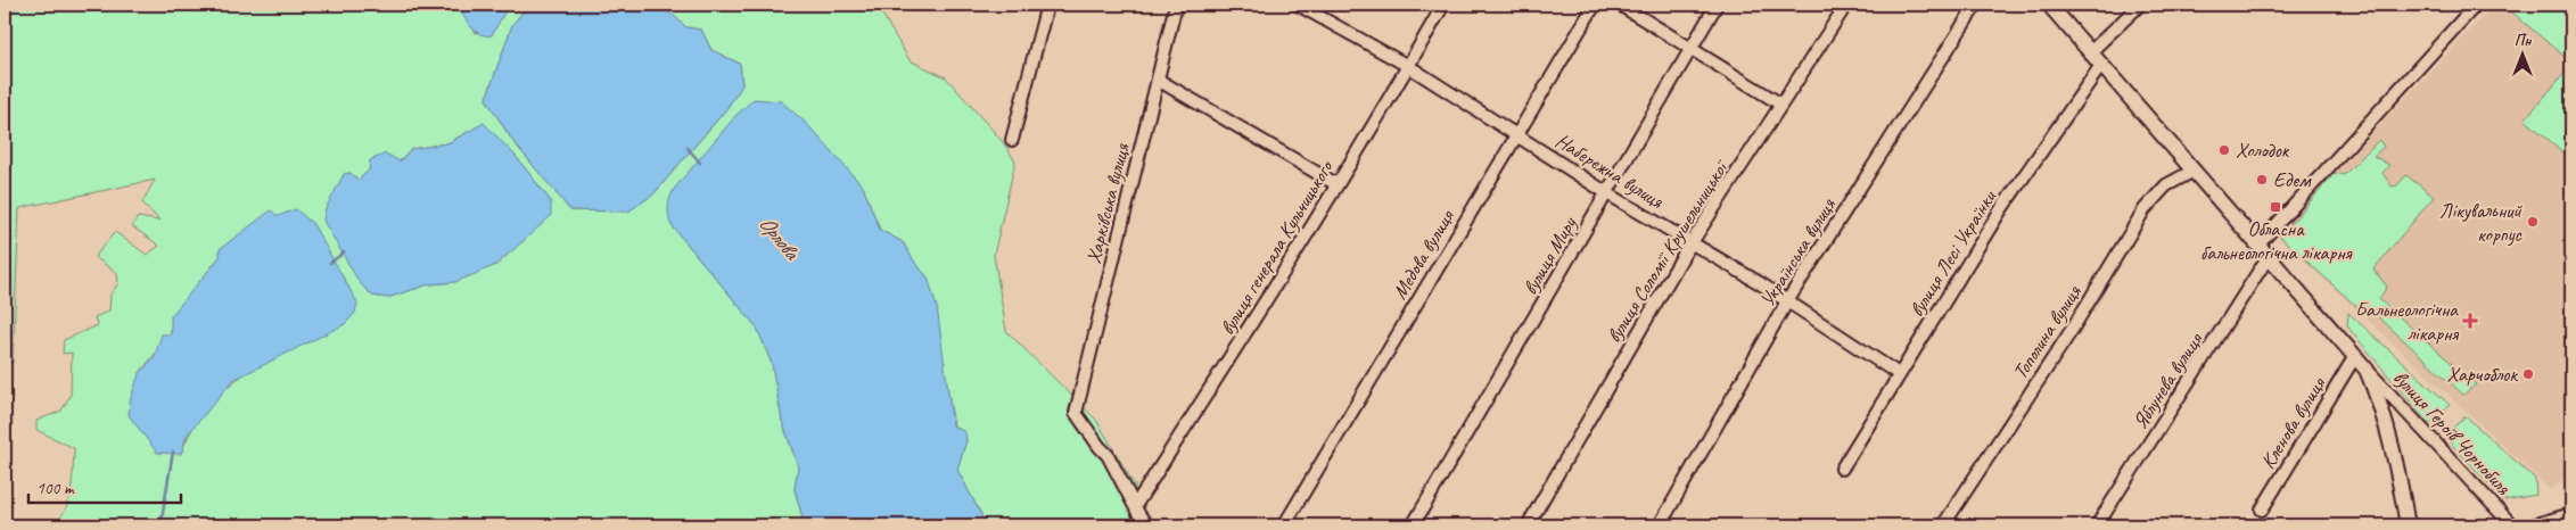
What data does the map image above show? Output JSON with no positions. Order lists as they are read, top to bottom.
{
  "streets": {
    "street": [
      "Набережна вулиця",
      "Харківська вулиця",
      "вулиця генерала Кульчицького",
      "вулиця Соломії Крушельницької",
      "Українська вулиця",
      "вулиця Лесі Українки",
      "Медова вулиця",
      "вулиця Миру",
      "Тополина вулиця",
      "Яблунева вулиця",
      "Кленова вулиця",
      "вулиця Героїв Чорнобиля"
    ]
  },
  "crossings": [
    ["Набережна вулиця", "вулиця генерала Кульчицького"],
    ["Набережна вулиця", "вулиця Соломії Крушельницької"],
    ["Набережна вулиця", "Українська вулиця"],
    ["Набережна вулиця", "вулиця Лесі Українки"],
    ["Набережна вулиця", "Медова вулиця"],
    ["Набережна вулиця", "вулиця Миру"],
    ["Харківська вулиця", "вулиця генерала Кульчицького"],
    ["вулиця Лесі Українки", "вулиця Героїв Чорнобиля"],
    ["Тополина вулиця", "вулиця Героїв Чорнобиля"],
    ["Яблунева вулиця", "вулиця Героїв Чорнобиля"],
    ["Кленова вулиця", "вулиця Героїв Чорнобиля"]
  ],
  "water": ["Орлова"],
  "places": {
    "other": [
      "Холодок",
      "Едем",
      "Лікувальний корпус",
      "Харчоблок"
    ],
    "transit": ["Обласна бальнеологічна лікарня"],
    "health": ["Бальнеологічна лікарня"]
  },
  "scale_bar": "100 m",
  "north": "top"
}
